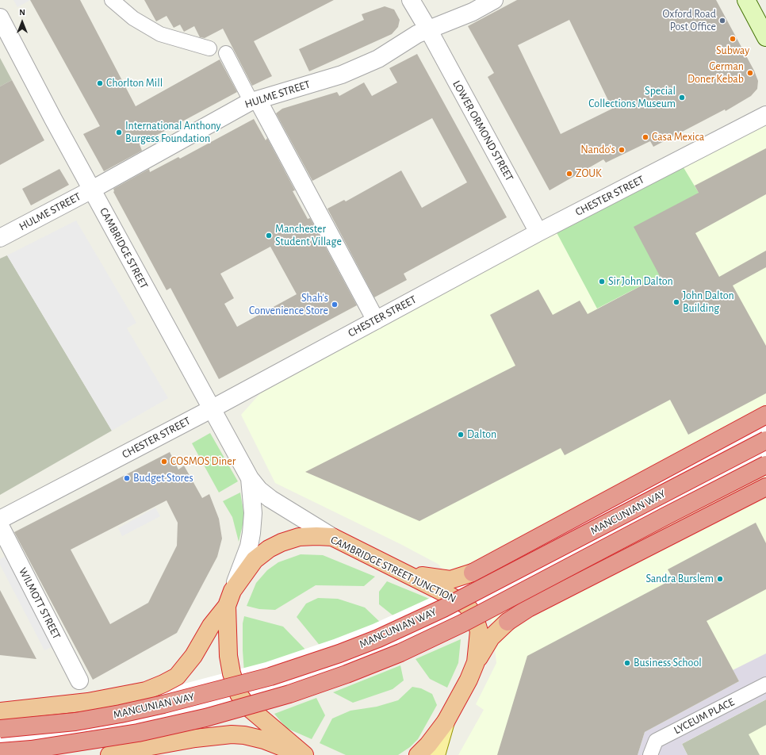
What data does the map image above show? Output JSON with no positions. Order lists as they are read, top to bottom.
{
  "streets": {
    "highway": ["MANCUNIAN WAY", "CAMBRIDGE STREET JUNCTION"],
    "street": [
      "HULME STREET",
      "LOWER ORMOND STREET",
      "CHESTER STREET",
      "CAMBRIDGE STREET",
      "WILMOTT STREET",
      "LYCEUM PLACE"
    ]
  },
  "crossings": [
    ["HULME STREET", "LOWER ORMOND STREET"],
    ["HULME STREET", "CAMBRIDGE STREET"],
    ["LOWER ORMOND STREET", "CHESTER STREET"],
    ["CHESTER STREET", "CAMBRIDGE STREET"],
    ["CAMBRIDGE STREET", "MANCUNIAN WAY"],
    ["CAMBRIDGE STREET", "CAMBRIDGE STREET JUNCTION"],
    ["MANCUNIAN WAY", "CAMBRIDGE STREET JUNCTION"]
  ],
  "places": [
    "Oxford Road Post Office",
    "Subway",
    "German Doner Kebab",
    "Chorlton Mill",
    "Special Collections Museum",
    "International Anthony Burgess Foundation",
    "Casa Mexica",
    "Nando's",
    "ZOUK",
    "Manchester Student Village",
    "Sir John Dalton",
    "John Dalton Building",
    "Shah's Convenience Store",
    "Dalton",
    "COSMOS Diner",
    "Budget Stores",
    "Sandra Burslem",
    "Business School"
  ],
  "north": "top"
}
